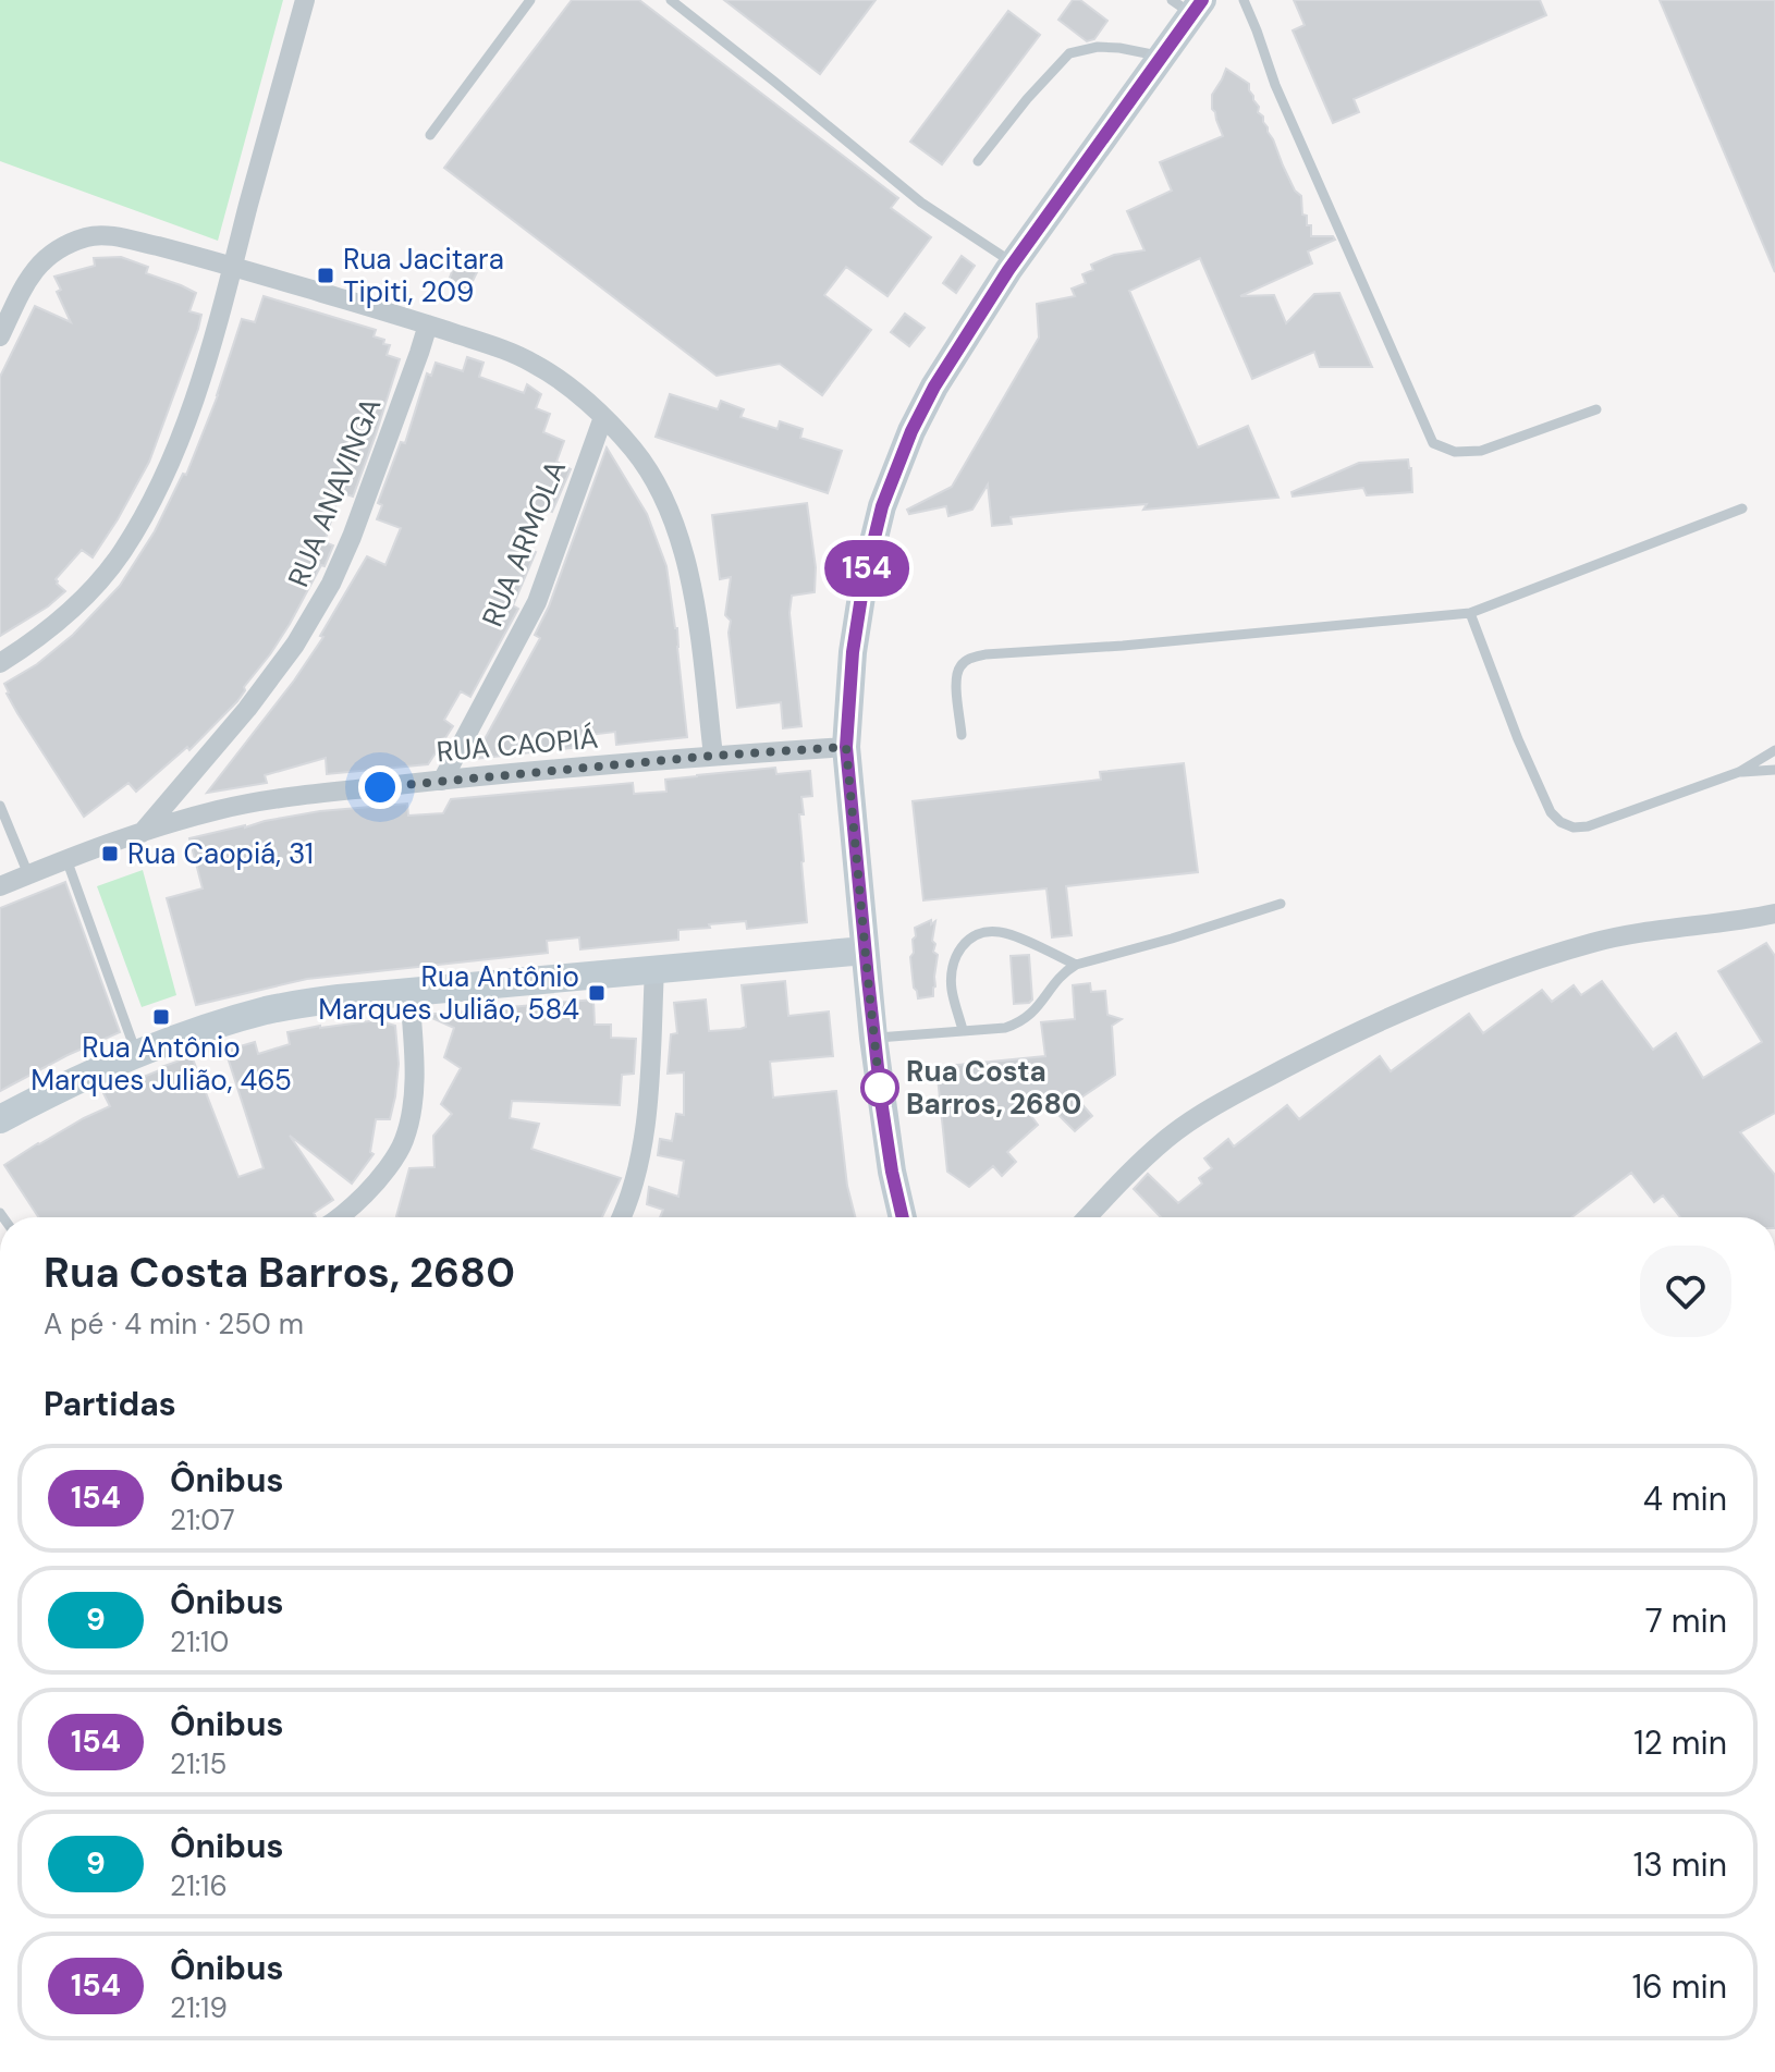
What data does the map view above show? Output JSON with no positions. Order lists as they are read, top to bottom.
{
  "streets": {
    "street": ["RUA ANAVINGA", "RUA ARMOLA", "RUA CAOPIÁ"]
  },
  "crossings": [
    ["RUA ANAVINGA", "RUA CAOPIÁ"],
    ["RUA ARMOLA", "RUA CAOPIÁ"]
  ],
  "places": {
    "transit": [
      "Rua Jacitara Tipiti, 209",
      "Rua Caopiá, 31",
      "Rua Antônio Marques Julião, 584",
      "Rua Antônio Marques Julião, 465"
    ],
    "other": ["Rua Costa Barros, 2680"]
  },
  "lines": ["bus line 154"],
  "page": {
    "on_map": "154",
    "heading": [
      ["Rua Costa Barros, 2680", "A pé · 4 min · 250 m"],
      "Partidas"
    ],
    "list": [
      {
        "mark": "154",
        "name": "Ônibus",
        "note": "21:07",
        "value": "4 min"
      },
      {
        "mark": "9",
        "name": "Ônibus",
        "note": "21:10",
        "value": "7 min"
      },
      {
        "mark": "154",
        "name": "Ônibus",
        "note": "21:15",
        "value": "12 min"
      },
      {
        "mark": "9",
        "name": "Ônibus",
        "note": "21:16",
        "value": "13 min"
      },
      {
        "mark": "154",
        "name": "Ônibus",
        "note": "21:19",
        "value": "16 min"
      }
    ]
  }
}
